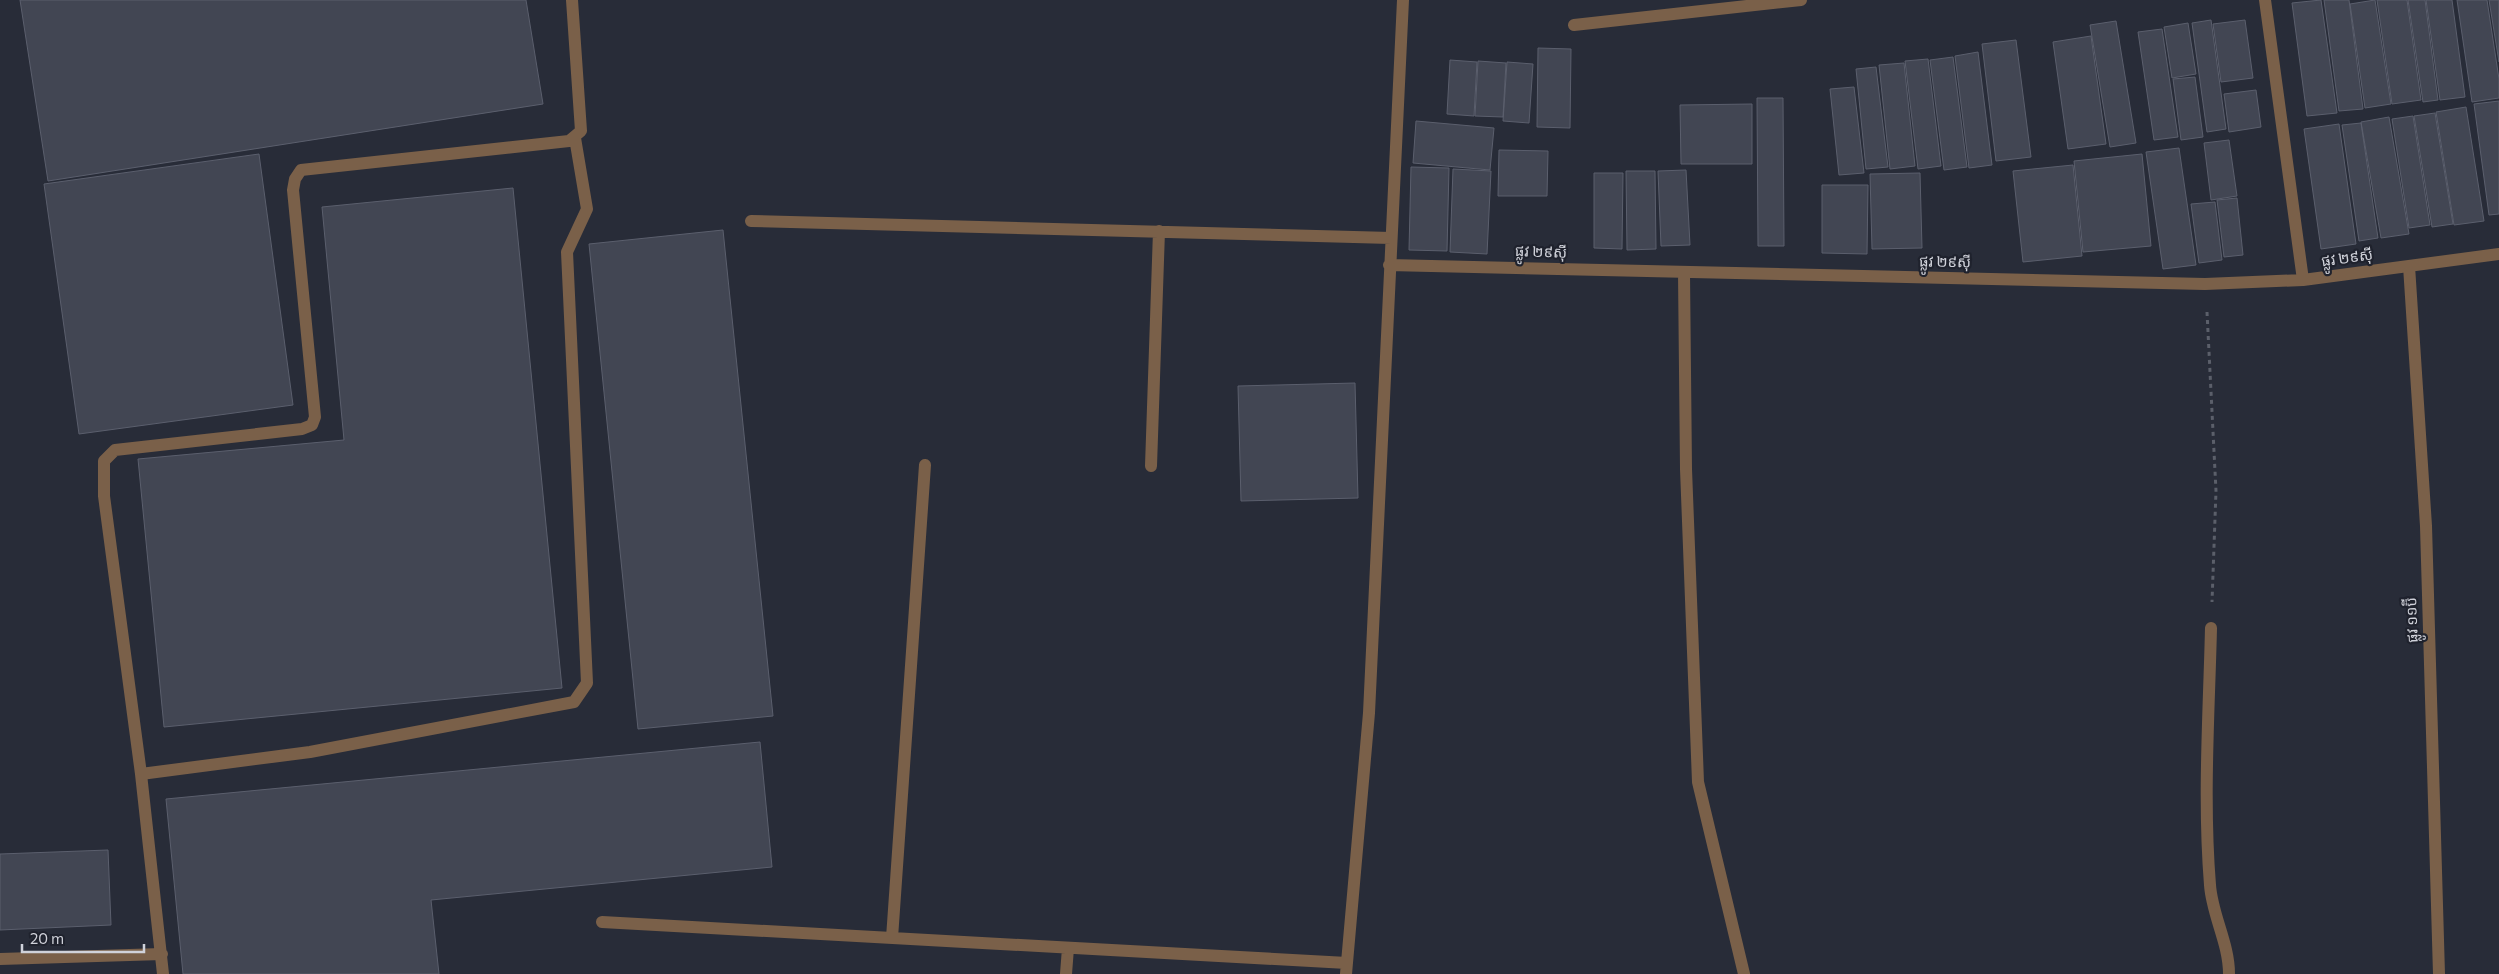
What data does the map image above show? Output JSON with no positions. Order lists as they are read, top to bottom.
{
  "streets": {
    "street": ["ផ្លូវ ២៩ស៊ី", "ផ្លូវ ១១ប៊ី"]
  },
  "crossings": [
    ["ផ្លូវ ២៩ស៊ី", "ផ្លូវ ១១ប៊ី"]
  ],
  "scale_bar": "20 m"
}
